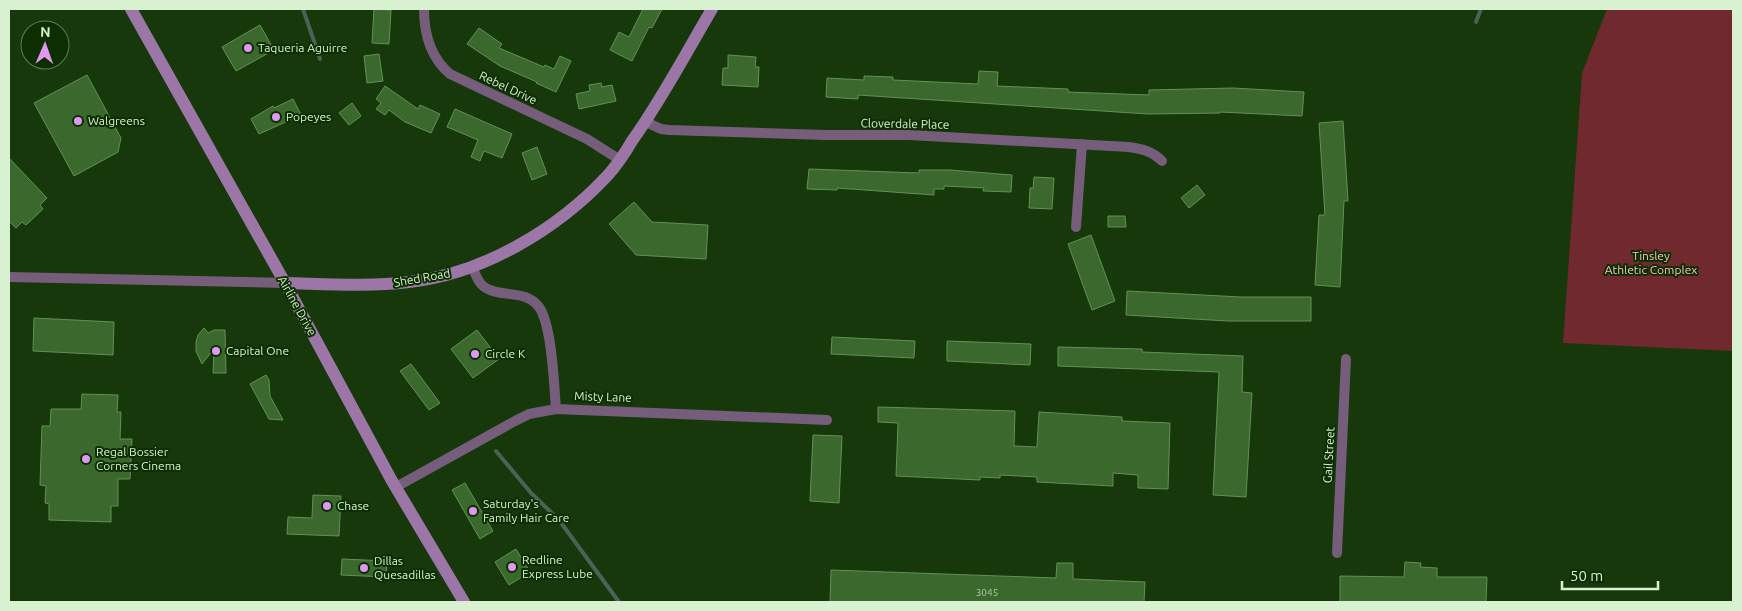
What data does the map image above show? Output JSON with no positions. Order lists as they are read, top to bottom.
{
  "streets": {
    "main road": ["Shed Road", "Airline Drive"],
    "street": [
      "Rebel Drive",
      "Cloverdale Place",
      "Misty Lane",
      "Gail Street"
    ]
  },
  "crossings": [
    ["Rebel Drive", "Shed Road"],
    ["Cloverdale Place", "Shed Road"],
    ["Shed Road", "Airline Drive"],
    ["Airline Drive", "Misty Lane"]
  ],
  "parks": ["Tinsley Athletic Complex"],
  "places": [
    "Taqueria Aguirre",
    "Popeyes",
    "Walgreens",
    "Capital One",
    "Circle K",
    "Regal Bossier Corners Cinema",
    "Chase",
    "Saturday's Family Hair Care",
    "Redline Express Lube",
    "Dillas Quesadillas"
  ],
  "house_numbers": ["3045"],
  "scale_bar": "50 m",
  "north": "top"
}
